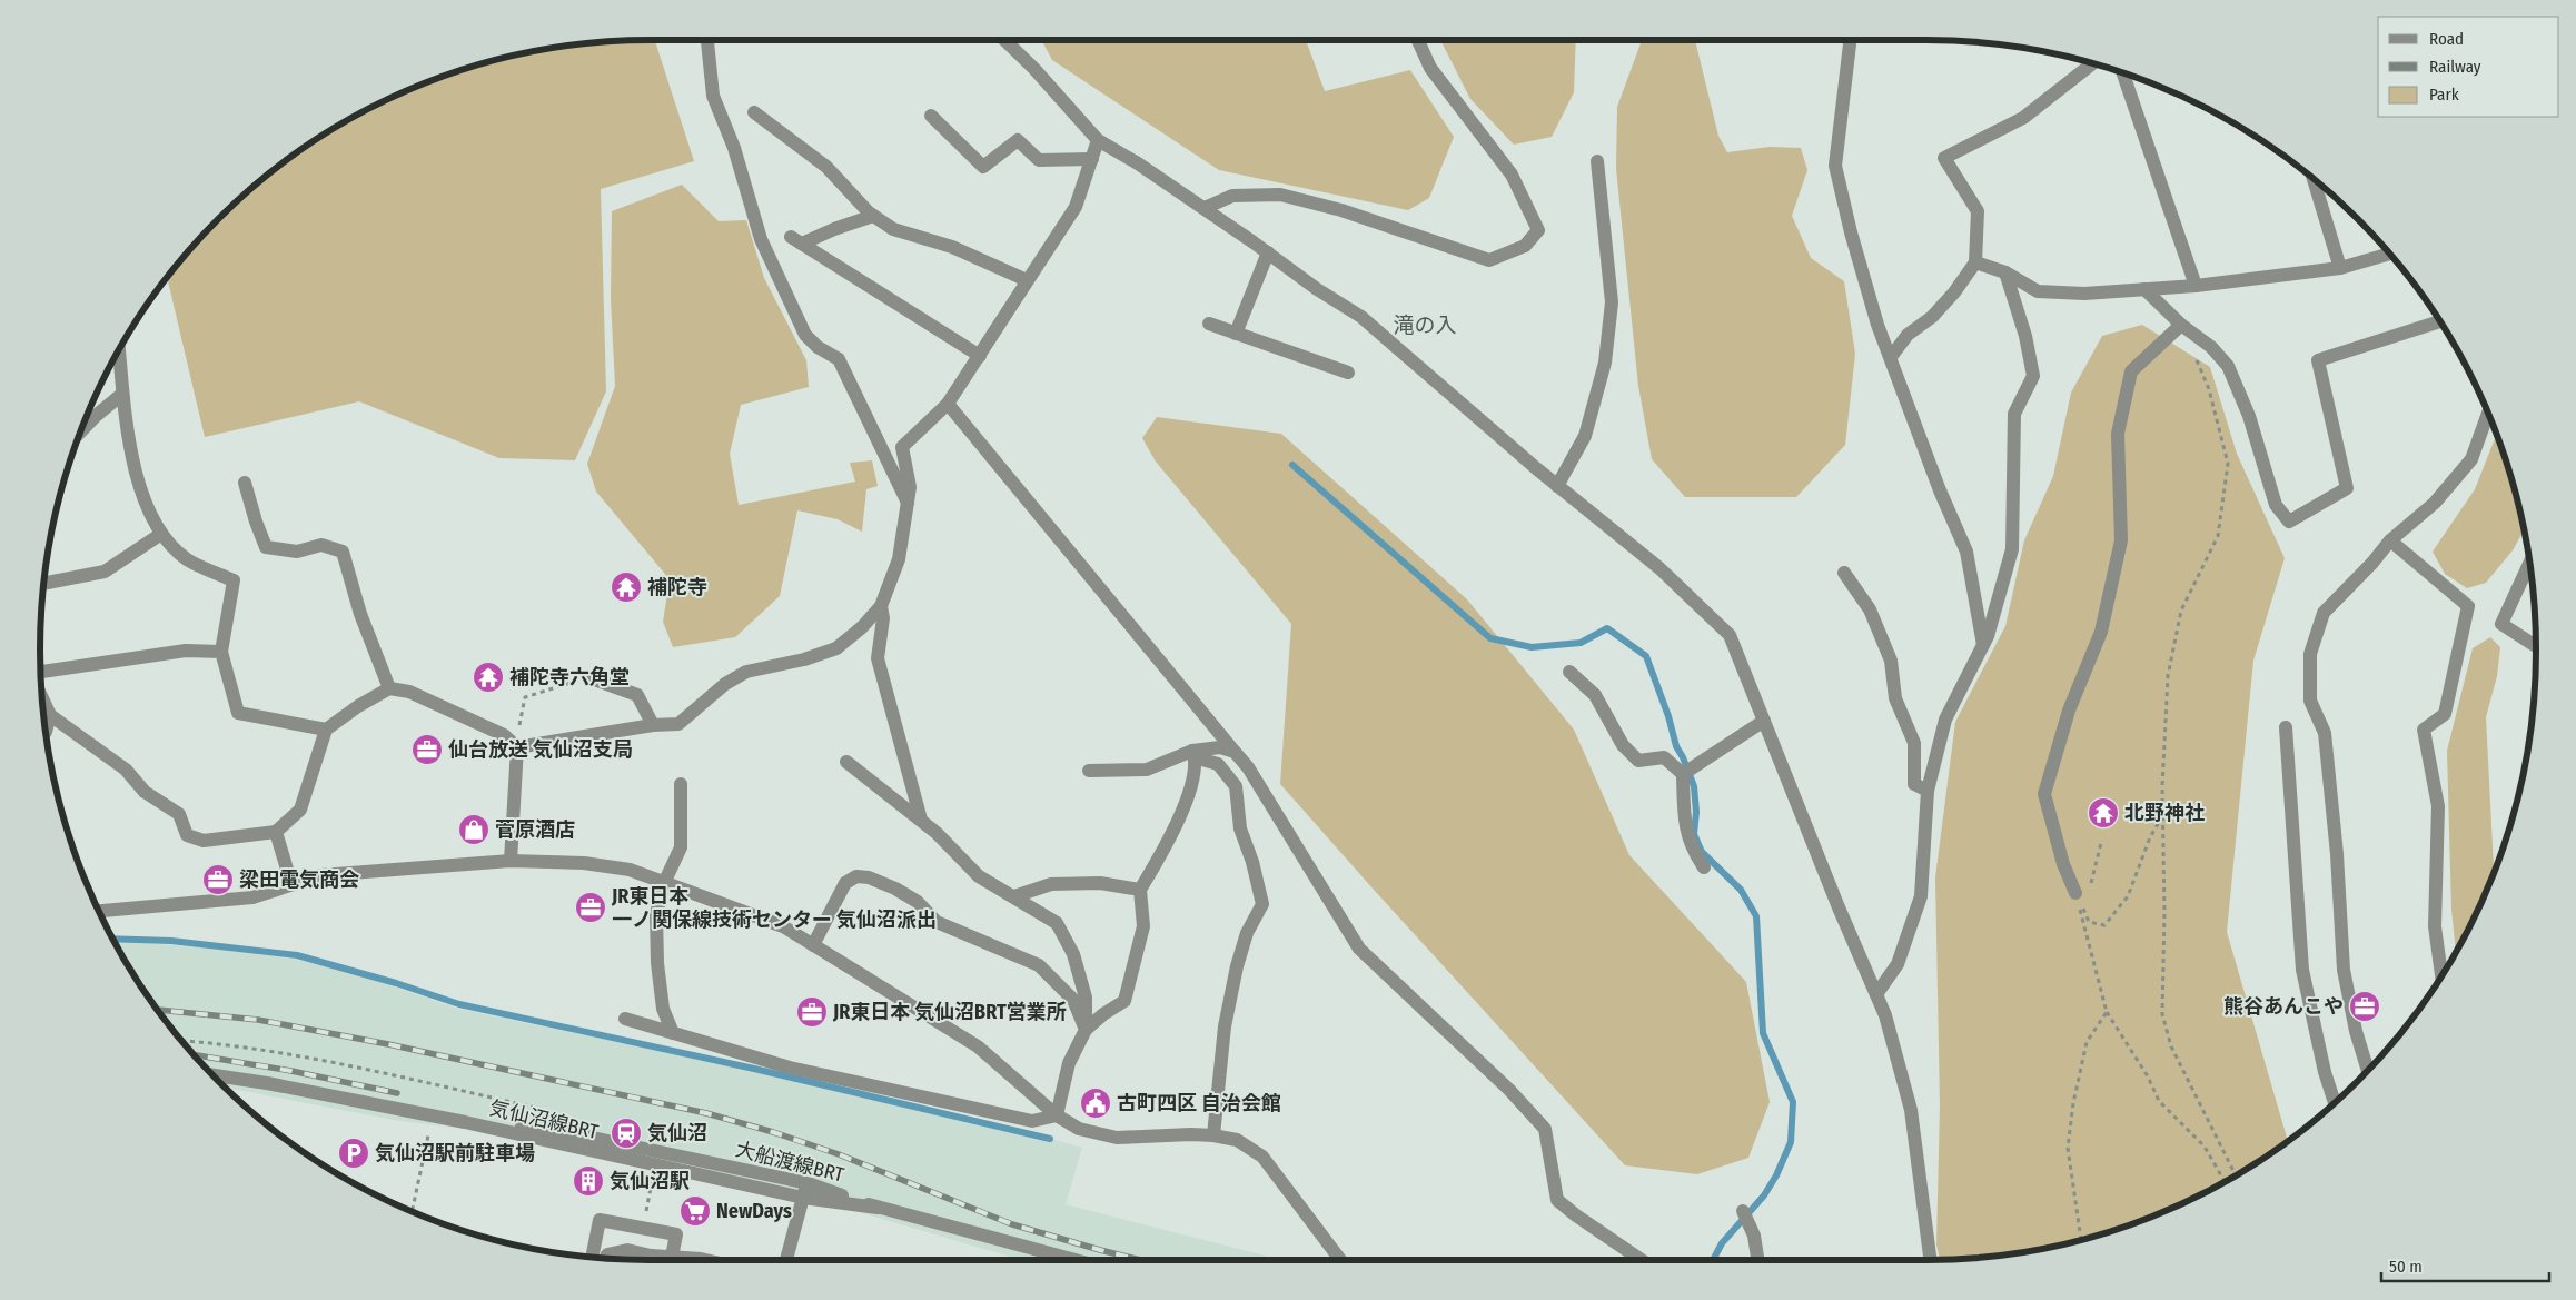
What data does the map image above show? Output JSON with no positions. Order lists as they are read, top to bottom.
{
  "streets": {
    "street": ["気仙沼線BRT", "大船渡線BRT"]
  },
  "crossings": [
    ["気仙沼線BRT", "大船渡線BRT"]
  ],
  "districts": ["滝の入"],
  "places": {
    "temple": ["補陀寺", "補陀寺六角堂", "北野神社"],
    "office": [
      "仙台放送 気仙沼支局",
      "梁田電気商会",
      "JR東日本 一ノ関保線技術センター 気仙沼派出",
      "熊谷あんこや",
      "JR東日本 気仙沼BRT営業所"
    ],
    "shop": ["菅原酒店"],
    "public building": ["古町四区 自治会館"],
    "station": ["気仙沼"],
    "parking": ["気仙沼駅前駐車場"],
    "building": ["気仙沼駅"],
    "supermarket": ["NewDays"]
  },
  "legend": ["Road", "Railway", "Park"],
  "scale_bar": "50 m"
}
